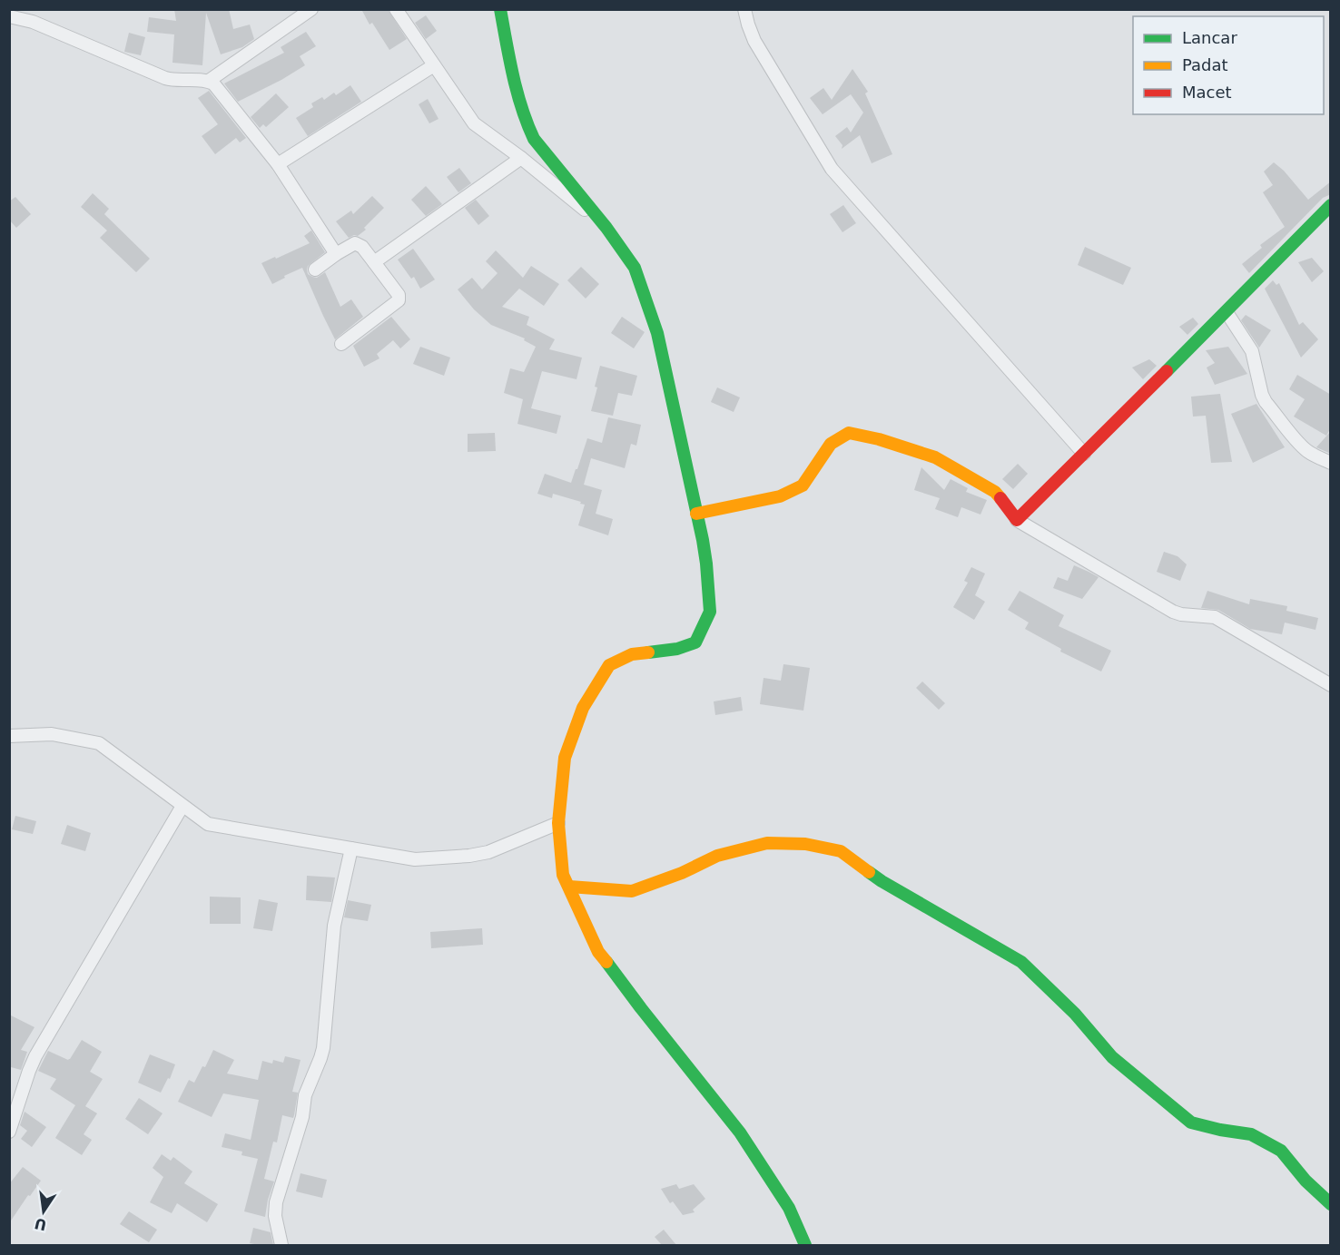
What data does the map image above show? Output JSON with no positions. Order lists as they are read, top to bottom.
{
  "legend": ["Lancar", "Padat", "Macet"],
  "north": "bottom"
}
